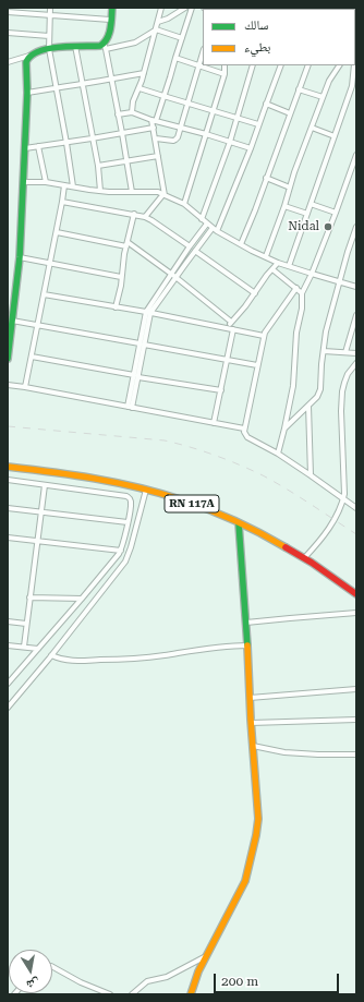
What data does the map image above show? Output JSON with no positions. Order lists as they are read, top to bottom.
{
  "streets": {
    "street": ["RN 117A"]
  },
  "places": ["Nidal"],
  "legend": ["سالك", "بطيء"],
  "scale_bar": "200 m",
  "north": "bottom"
}
